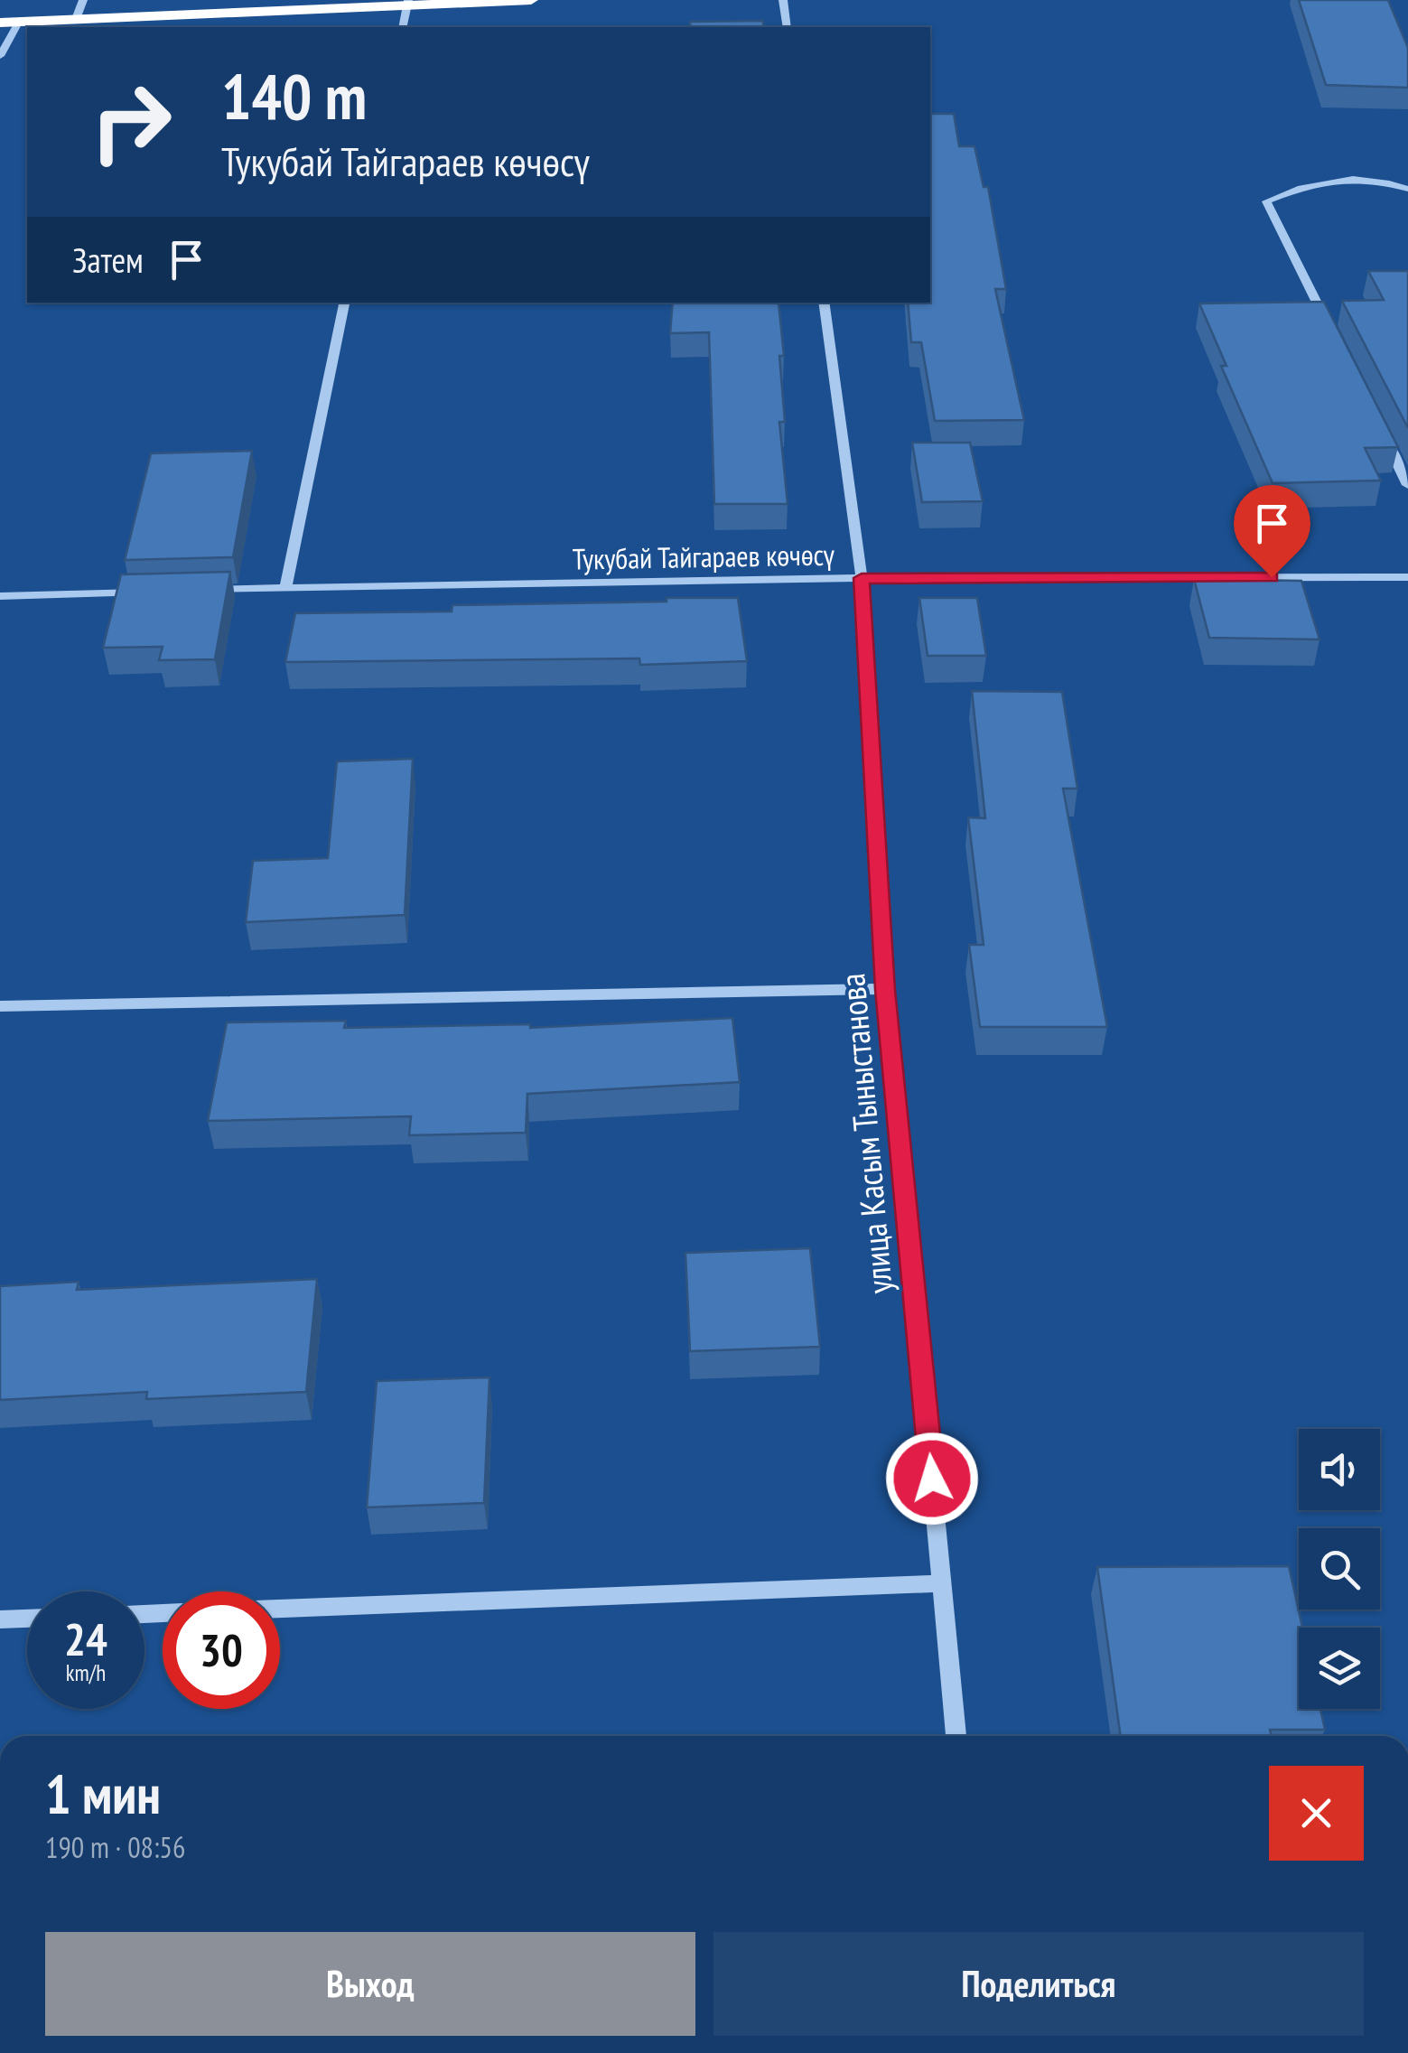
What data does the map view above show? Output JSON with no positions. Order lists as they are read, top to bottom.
{
  "streets": {
    "street": ["Тукубай Тайгараев көчөсү", "улица Касым Тыныстанова"]
  },
  "crossings": [
    ["Тукубай Тайгараев көчөсү", "улица Касым Тыныстанова"]
  ],
  "page": {
    "turn": ["140 m", "Тукубай Тайгараев көчөсү"],
    "then": "Затем",
    "speed": "24 km/h",
    "limit": "30",
    "heading": ["1 мин", "190 m · 08:56"],
    "buttons": ["Выход", "Поделиться"]
  }
}
